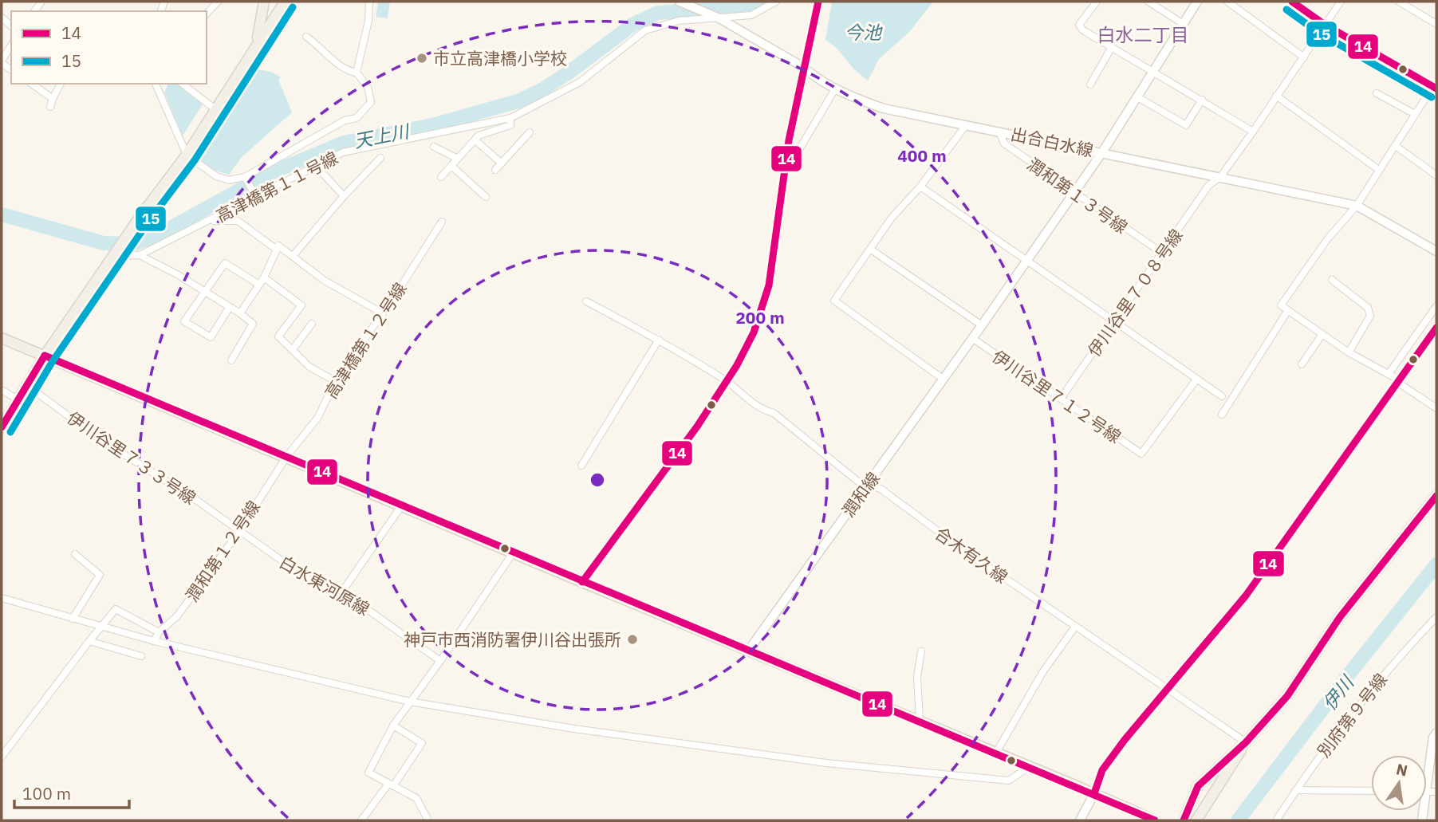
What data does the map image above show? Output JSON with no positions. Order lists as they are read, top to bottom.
{
  "streets": {
    "street": [
      "出合白水線",
      "高津橋第１１号線",
      "潤和第１３号線",
      "伊川谷里７０８号線",
      "高津橋第１２号線",
      "伊川谷里７１２号線",
      "伊川谷里７３３号線",
      "潤和線",
      "潤和第１２号線",
      "合木有久線",
      "白水東河原線",
      "別府第９号線"
    ]
  },
  "crossings": [
    ["出合白水線", "高津橋第１１号線"],
    ["出合白水線", "潤和第１３号線"],
    ["出合白水線", "伊川谷里７０８号線"],
    ["出合白水線", "潤和線"],
    ["潤和第１３号線", "伊川谷里７０８号線"],
    ["潤和第１３号線", "潤和線"],
    ["伊川谷里７０８号線", "伊川谷里７１２号線"],
    ["高津橋第１２号線", "潤和第１２号線"],
    ["伊川谷里７１２号線", "潤和線"],
    ["伊川谷里７３３号線", "潤和第１２号線"],
    ["伊川谷里７３３号線", "白水東河原線"],
    ["潤和線", "合木有久線"],
    ["潤和第１２号線", "白水東河原線"]
  ],
  "districts": ["白水二丁目"],
  "water": ["今池", "天上川", "伊川"],
  "places": ["市立高津橋小学校", "神戸市西消防署伊川谷出張所"],
  "lines": ["transit line 14", "transit line 15"],
  "legend": ["14", "15"],
  "scale_bar": "100 m",
  "north": "top",
  "rings": ["400 m", "200 m"]
}
